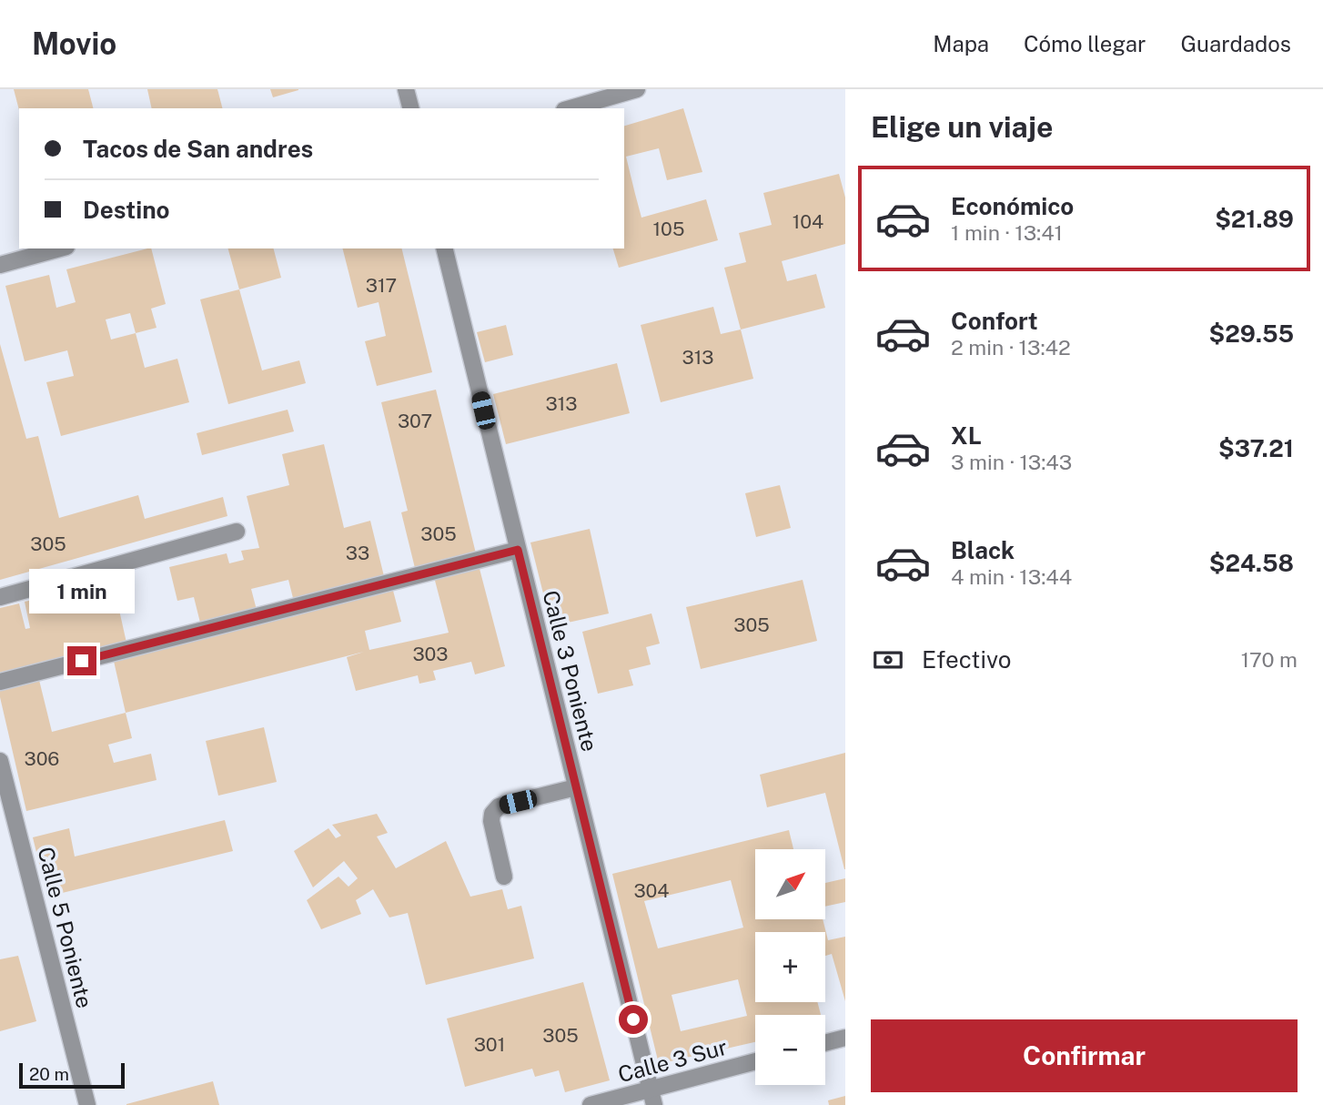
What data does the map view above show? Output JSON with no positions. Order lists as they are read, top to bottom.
{
  "streets": {
    "street": ["Calle 3 Poniente", "Calle 5 Poniente", "Calle 3 Sur"]
  },
  "crossings": [
    ["Calle 3 Poniente", "Calle 3 Sur"]
  ],
  "house_numbers": [
    "104",
    "105",
    "317",
    "313",
    "313",
    "307",
    "305",
    "305",
    "33",
    "305",
    "303",
    "306",
    "304",
    "305",
    "301"
  ],
  "scale_bar": "20 m",
  "north": "top right",
  "page": {
    "header": "Movio",
    "nav": ["Mapa", "Cómo llegar", "Guardados"],
    "heading": "Elige un viaje",
    "banner": ["Tacos de San andres", "Destino"],
    "list": [
      {
        "name": "Económico",
        "note": "1 min · 13:41",
        "value": "$21.89"
      },
      {
        "name": "Confort",
        "note": "2 min · 13:42",
        "value": "$29.55"
      },
      {
        "name": "XL",
        "note": "3 min · 13:43",
        "value": "$37.21"
      },
      {
        "name": "Black",
        "note": "4 min · 13:44",
        "value": "$24.58"
      }
    ],
    "bubble": "1 min",
    "pay": ["Efectivo", "170 m"],
    "map_buttons": ["+", "−"],
    "buttons": "Confirmar",
    "scale": "20 m"
  }
}
